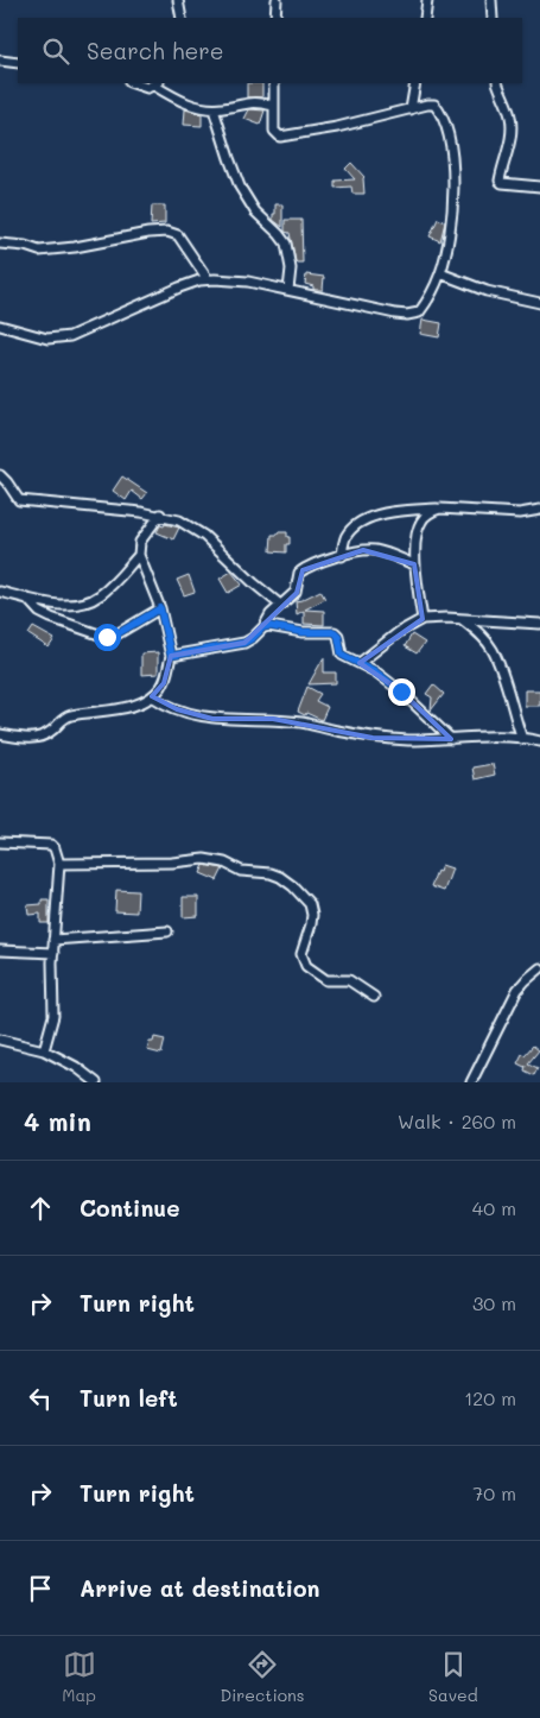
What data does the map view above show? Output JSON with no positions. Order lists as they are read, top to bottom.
{
  "page": {
    "search": "Search here",
    "heading": ["4 min", "Walk · 260 m"],
    "list": [
      ["Continue", "40 m"],
      ["Turn right", "30 m"],
      ["Turn left", "120 m"],
      ["Turn right", "70 m"],
      "Arrive at destination"
    ],
    "nav": ["Map", "Directions", "Saved"]
  }
}
